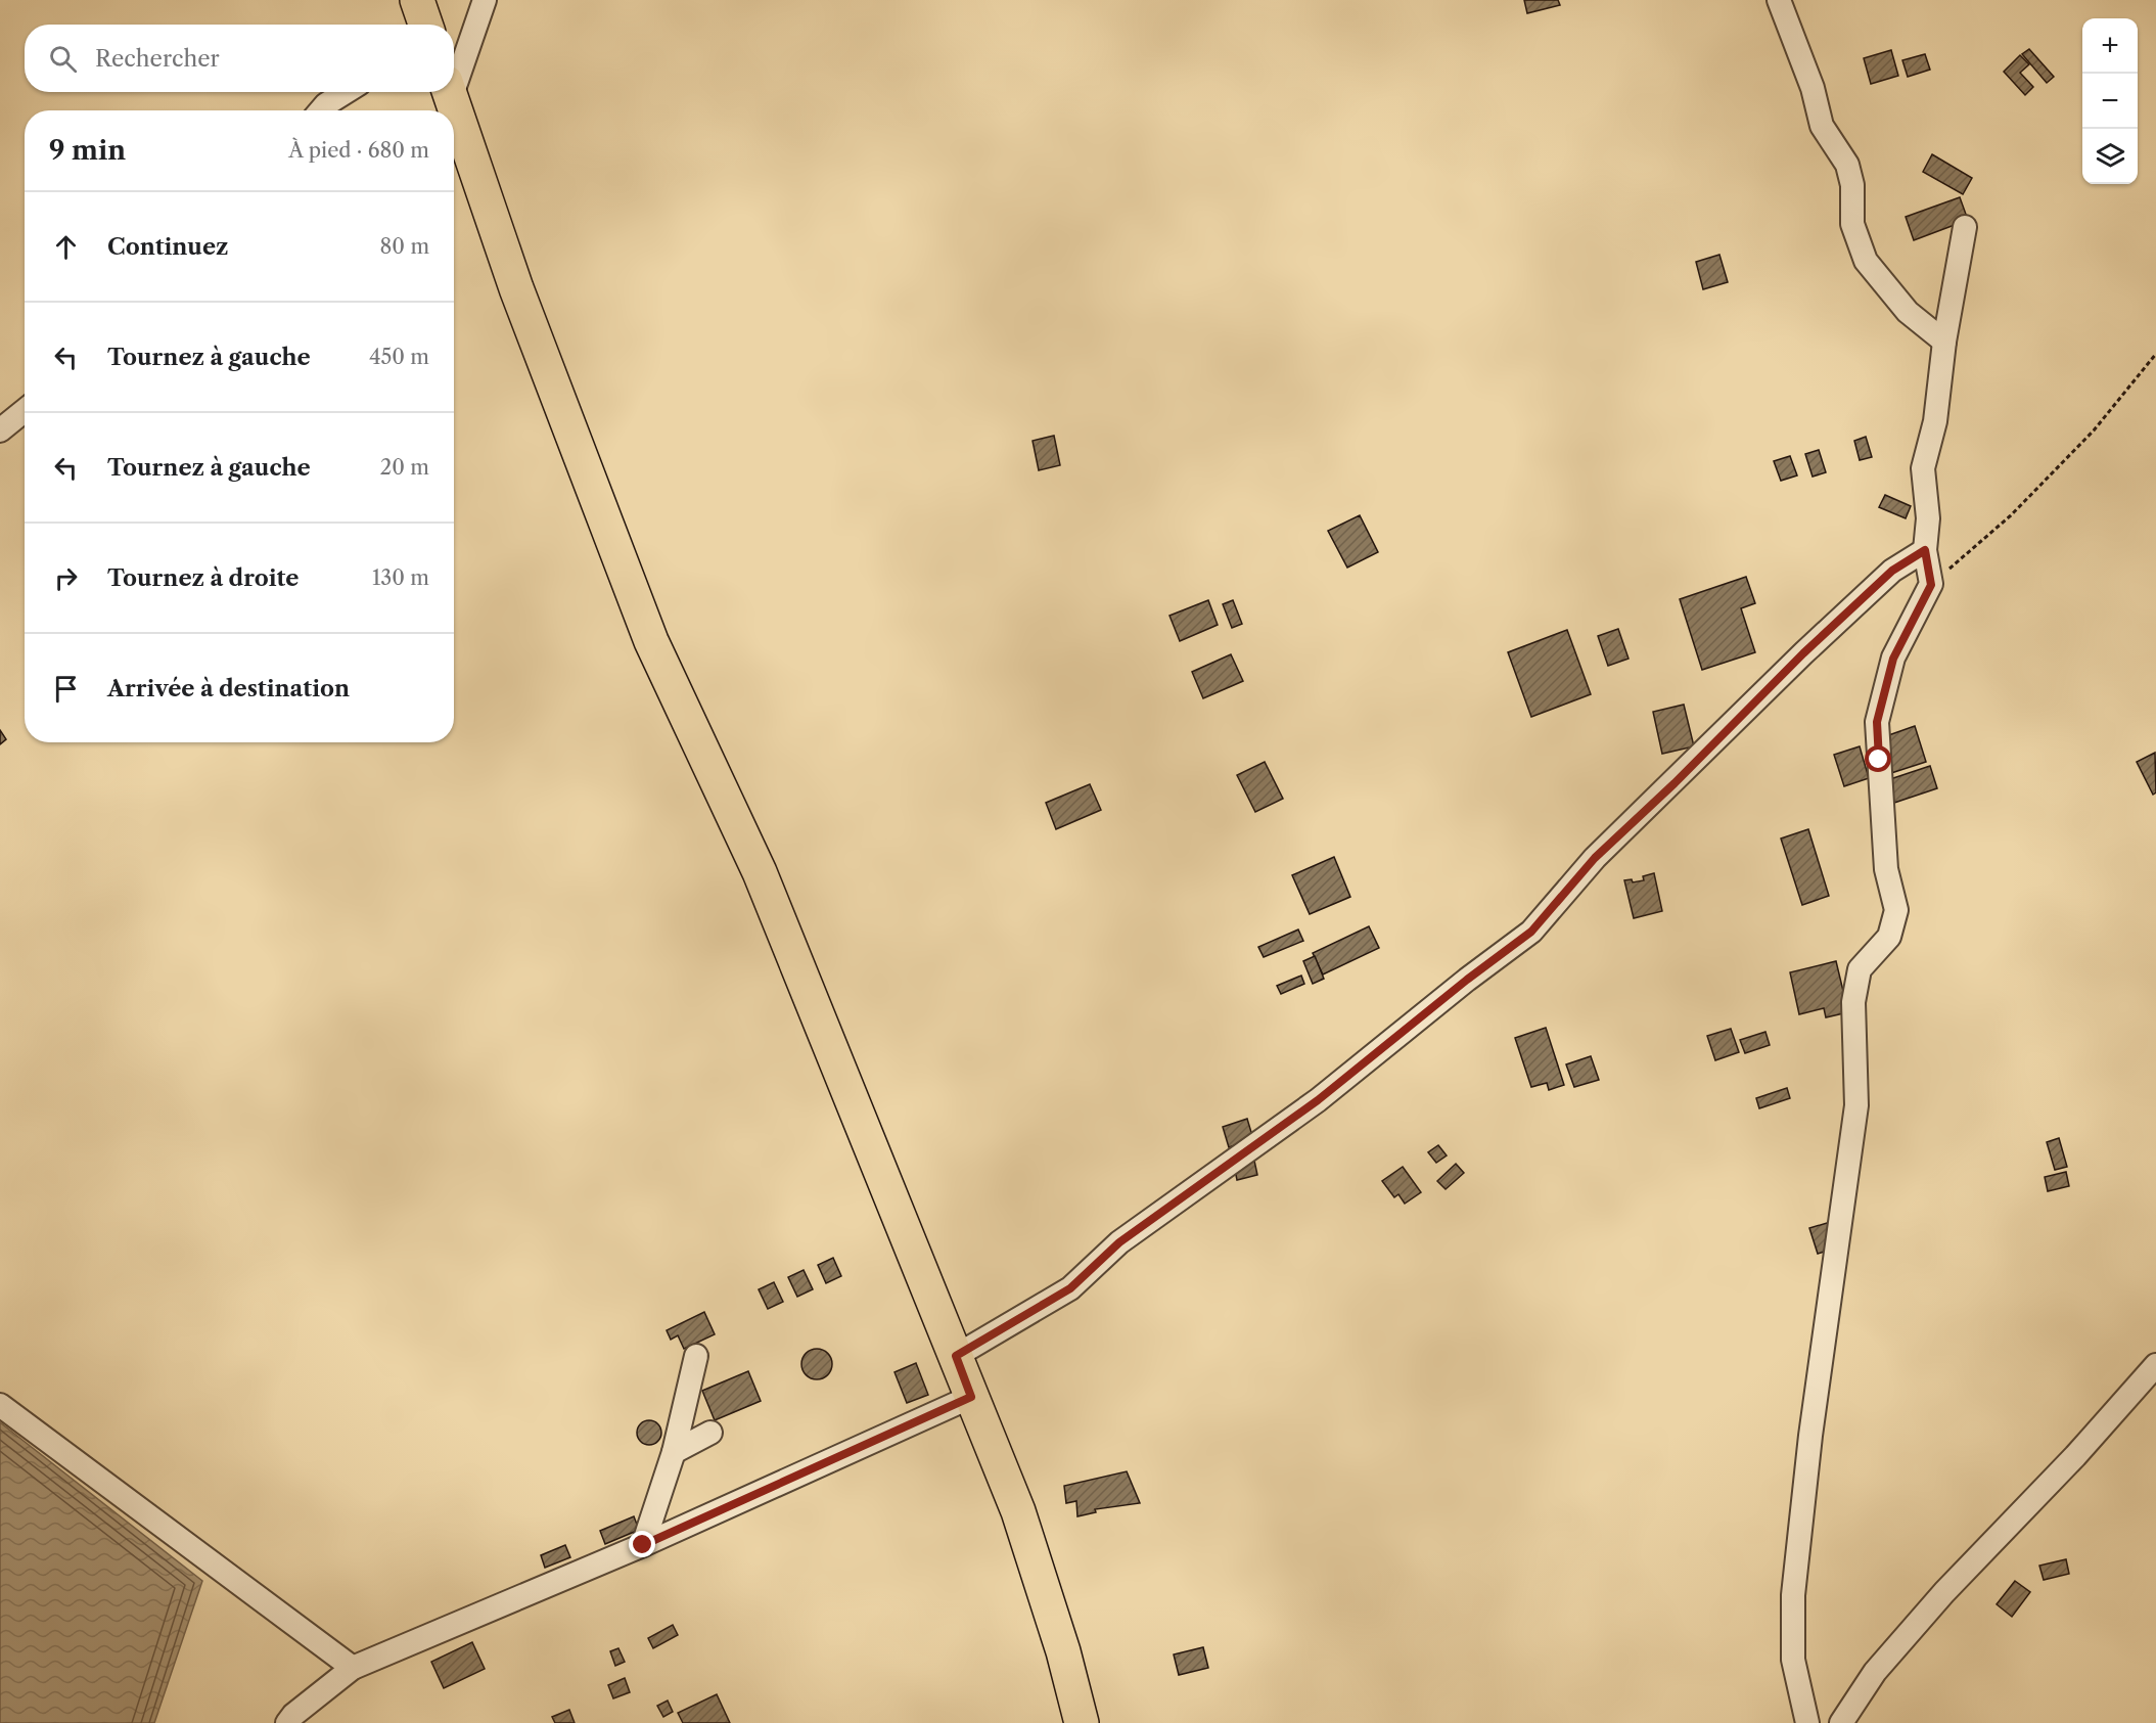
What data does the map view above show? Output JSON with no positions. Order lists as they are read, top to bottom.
{
  "page": {
    "map_buttons": ["+", "−"],
    "search": "Rechercher",
    "heading": ["9 min", "À pied · 680 m"],
    "list": [
      ["Continuez", "80 m"],
      ["Tournez à gauche", "450 m"],
      ["Tournez à gauche", "20 m"],
      ["Tournez à droite", "130 m"],
      "Arrivée à destination"
    ]
  }
}
